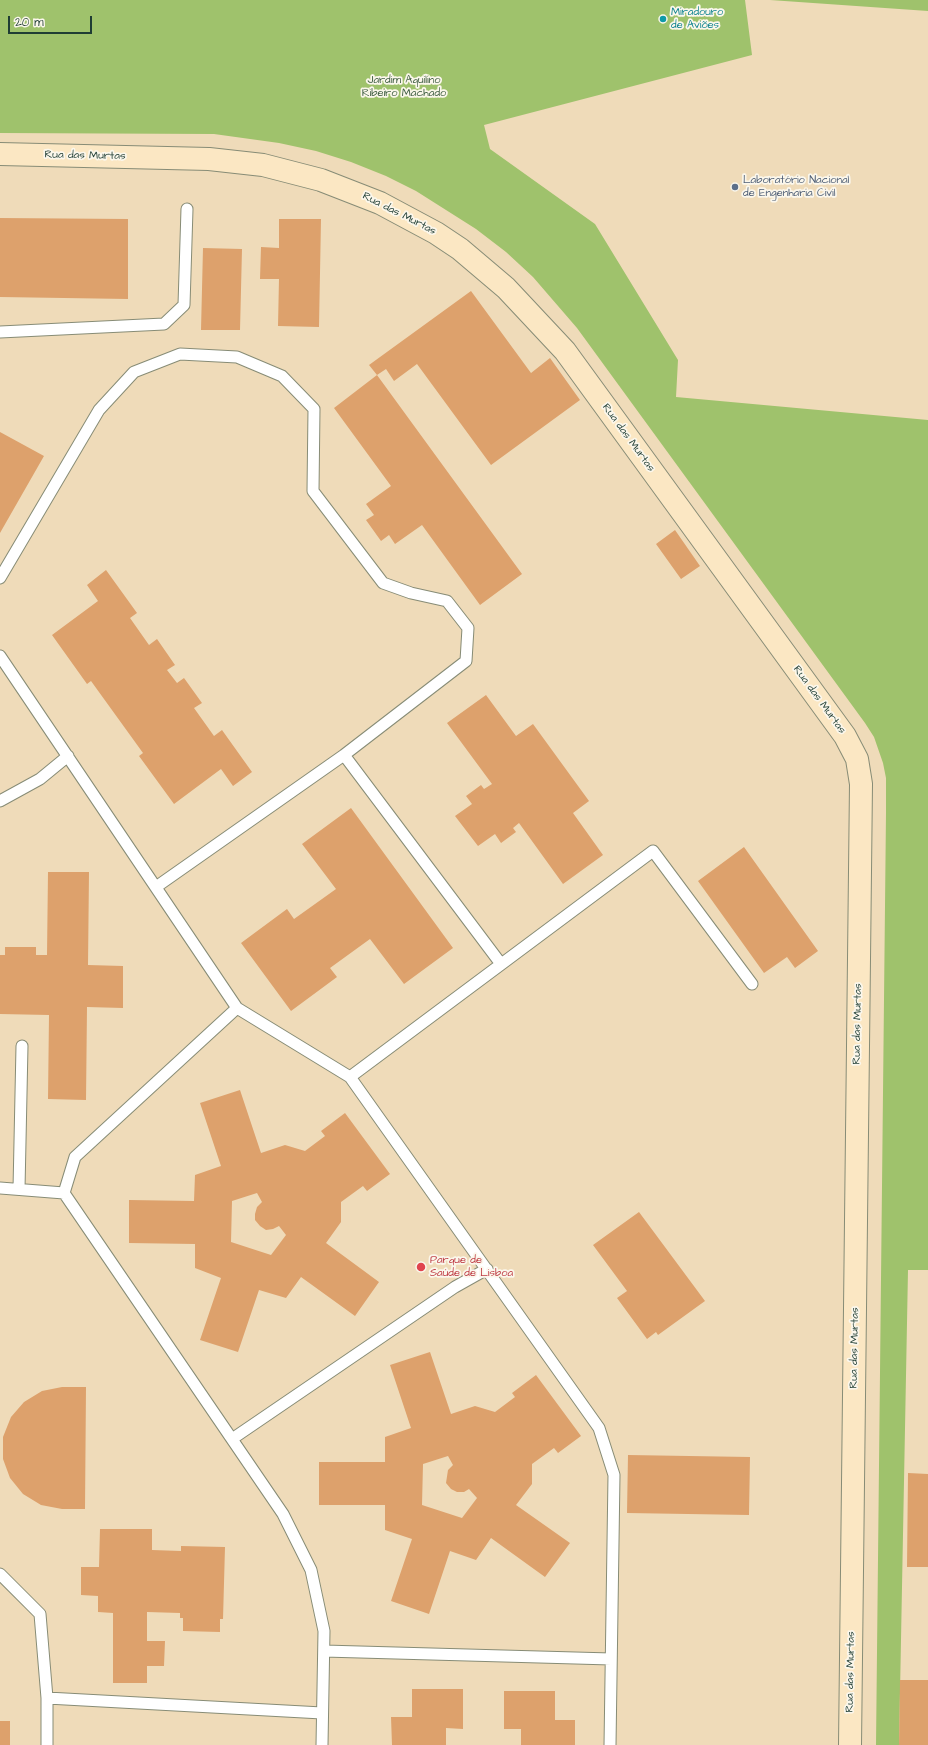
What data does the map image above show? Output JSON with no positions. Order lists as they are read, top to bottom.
{
  "streets": {
    "street": ["Rua das Murtas"]
  },
  "parks": ["Jardim Aquilino Ribeiro Machado"],
  "places": ["Miradouro de Aviões", "Laboratório Nacional de Engenharia Civil", "Parque de Saúde de Lisboa"],
  "scale_bar": "20 m"
}
